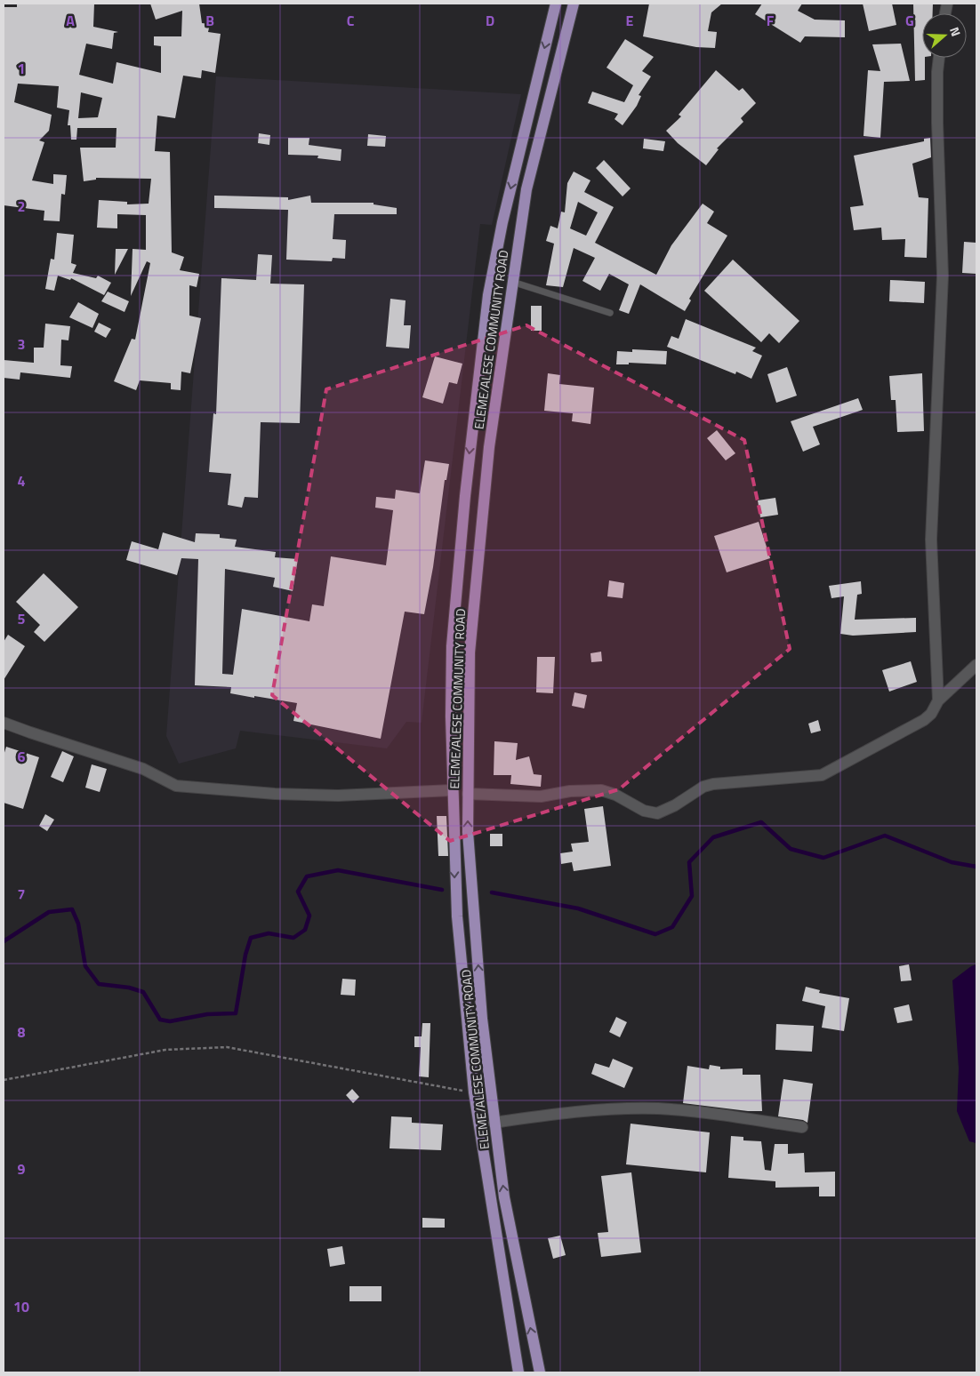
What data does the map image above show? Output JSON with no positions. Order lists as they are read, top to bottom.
{
  "streets": {
    "main road": ["ELEME/ALESE COMMUNITY ROAD"]
  },
  "north": "right",
  "grid": {
    "columns": [
      "A",
      "B",
      "C",
      "D",
      "E",
      "F",
      "G"
    ],
    "rows": [
      "1",
      "2",
      "3",
      "4",
      "5",
      "6",
      "7",
      "8",
      "9",
      "10"
    ]
  }
}
